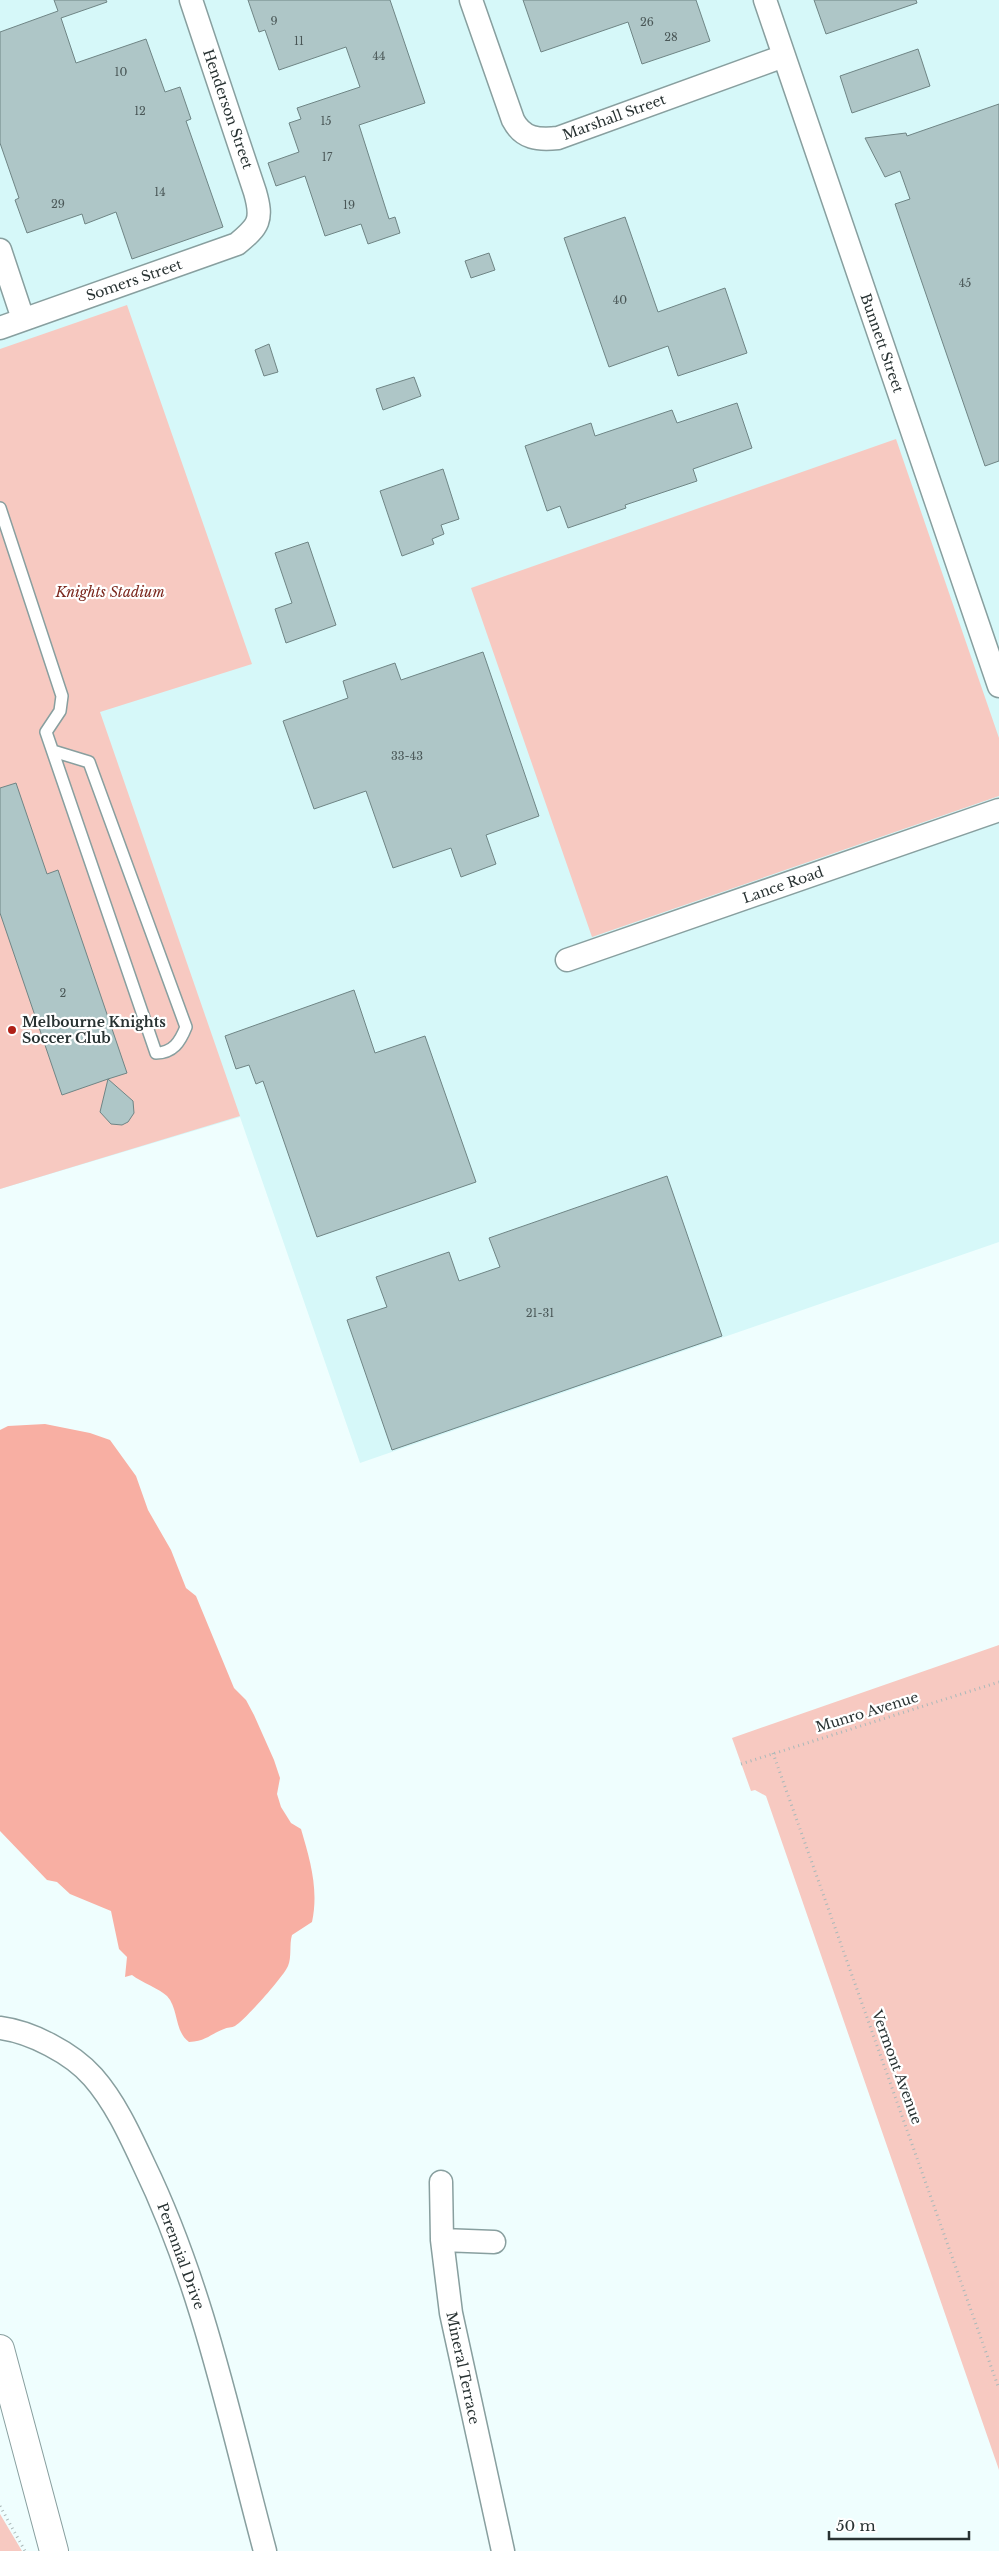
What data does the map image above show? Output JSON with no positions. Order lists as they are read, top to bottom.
{
  "streets": {
    "street": [
      "Henderson Street",
      "Marshall Street",
      "Somers Street",
      "Bunnett Street",
      "Lance Road",
      "Perennial Drive",
      "Mineral Terrace"
    ],
    "path": ["Munro Avenue", "Vermont Avenue"]
  },
  "crossings": [
    ["Henderson Street", "Somers Street"],
    ["Marshall Street", "Bunnett Street"],
    ["Munro Avenue", "Vermont Avenue"]
  ],
  "parks": ["Knights Stadium"],
  "places": ["Melbourne Knights Soccer Club"],
  "house_numbers": [
    "9",
    "26",
    "28",
    "11",
    "44",
    "10",
    "12",
    "15",
    "17",
    "14",
    "29",
    "19",
    "45",
    "40",
    "33-43",
    "2",
    "21-31"
  ],
  "scale_bar": "50 m"
}
